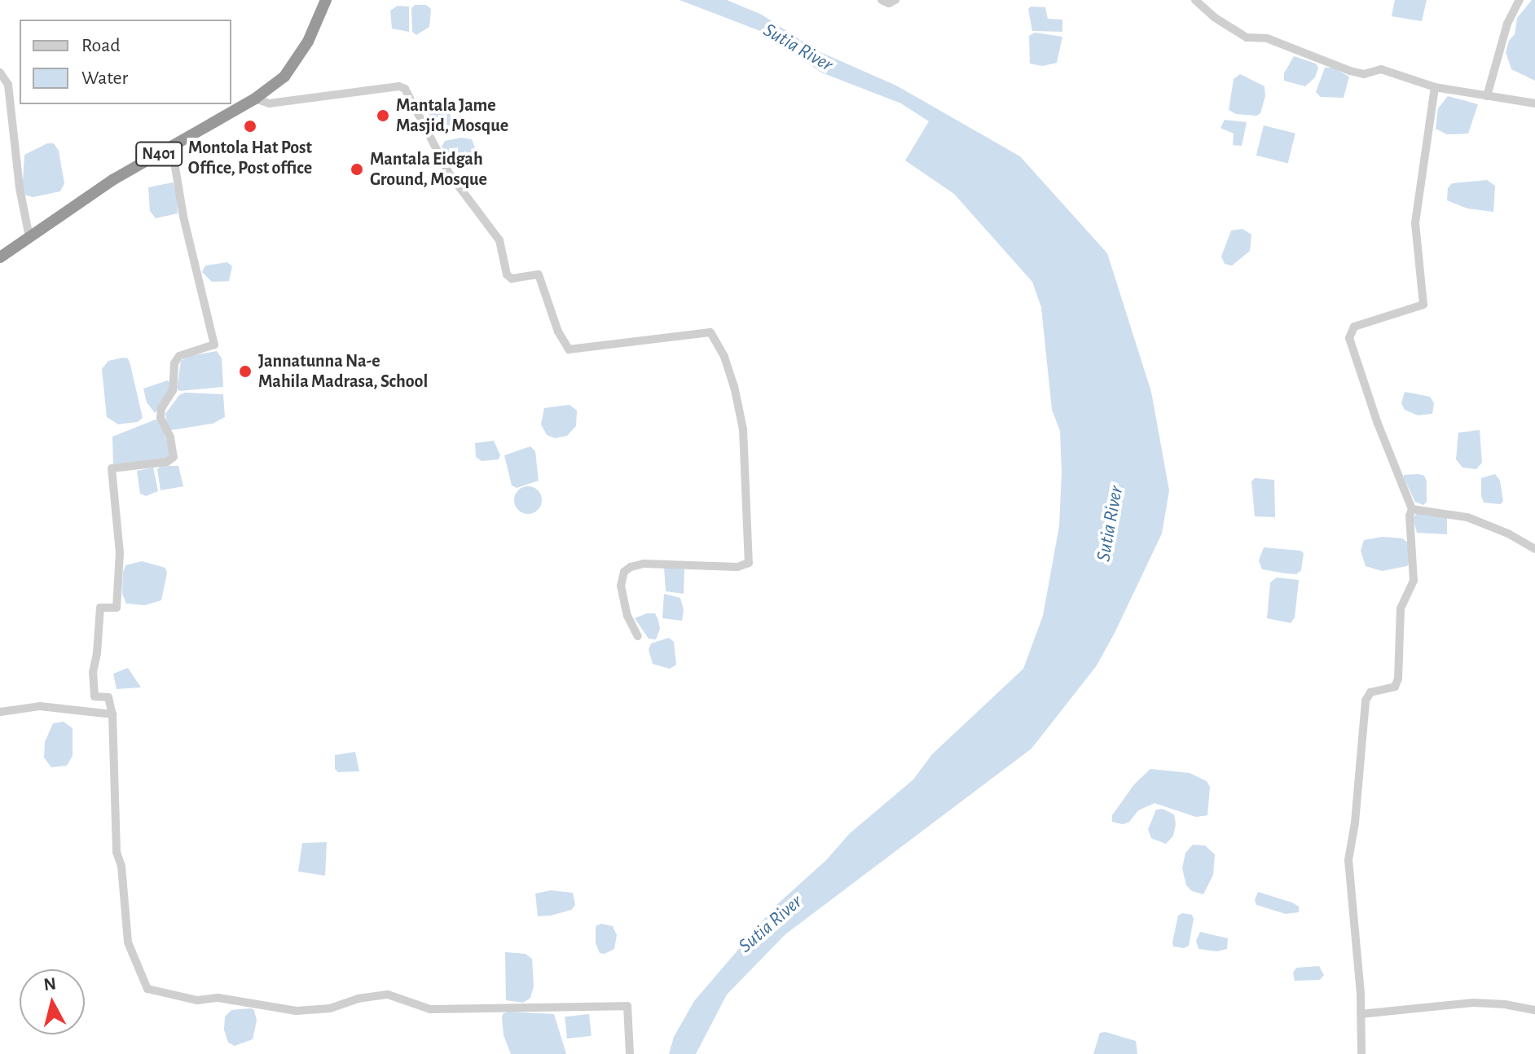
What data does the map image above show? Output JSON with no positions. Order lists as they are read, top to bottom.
{
  "streets": {
    "highway": ["N401"]
  },
  "water": ["Sutia River"],
  "places": [
    "Mantala Jame Masjid, Mosque",
    "Montola Hat Post Office, Post office",
    "Mantala Eidgah Ground, Mosque",
    "Jannatunna Na-e Mahila Madrasa, School"
  ],
  "legend": ["Road", "Water"],
  "north": "top"
}
